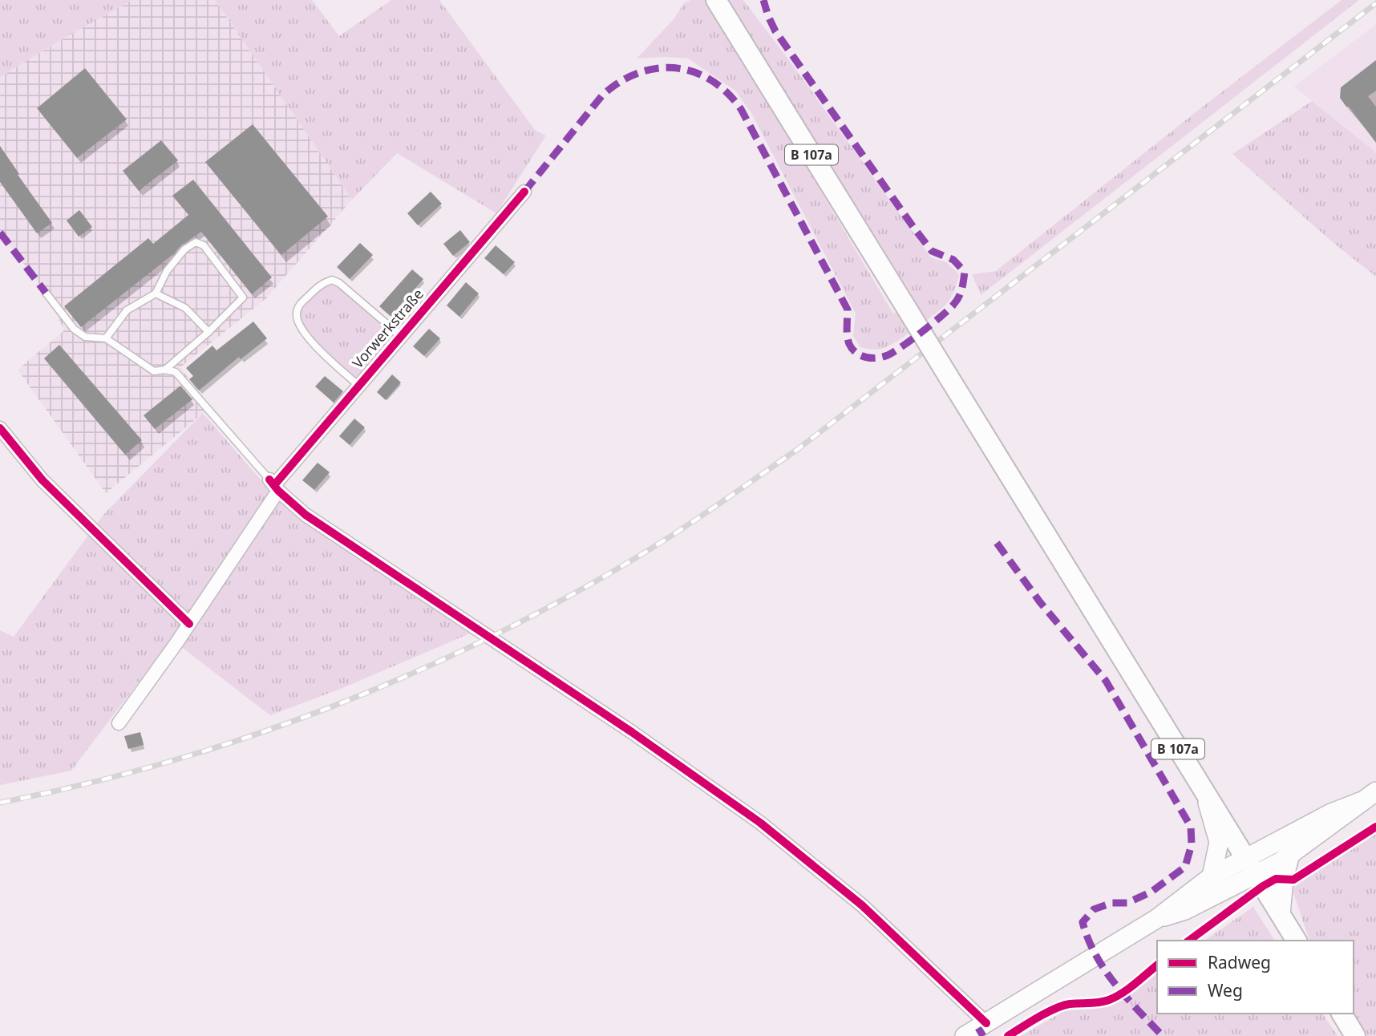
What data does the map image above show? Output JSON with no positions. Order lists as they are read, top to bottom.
{
  "streets": {
    "main road": ["B 107a"],
    "street": ["Vorwerkstraße"]
  },
  "legend": ["Radweg", "Weg"]
}
